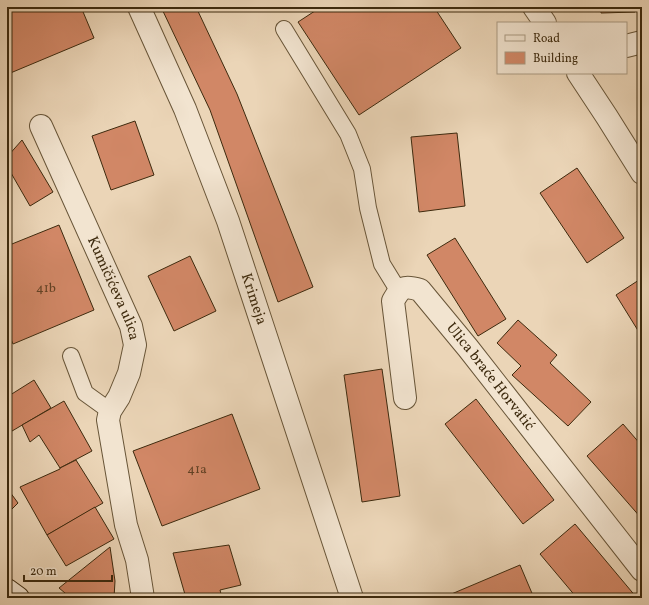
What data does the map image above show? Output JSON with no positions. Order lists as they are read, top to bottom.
{
  "streets": {
    "street": ["Kumičićeva ulica", "Krimeja", "Ulica braće Horvatić"]
  },
  "house_numbers": ["41b", "41a"],
  "legend": ["Road", "Building"],
  "scale_bar": "20 m"
}
